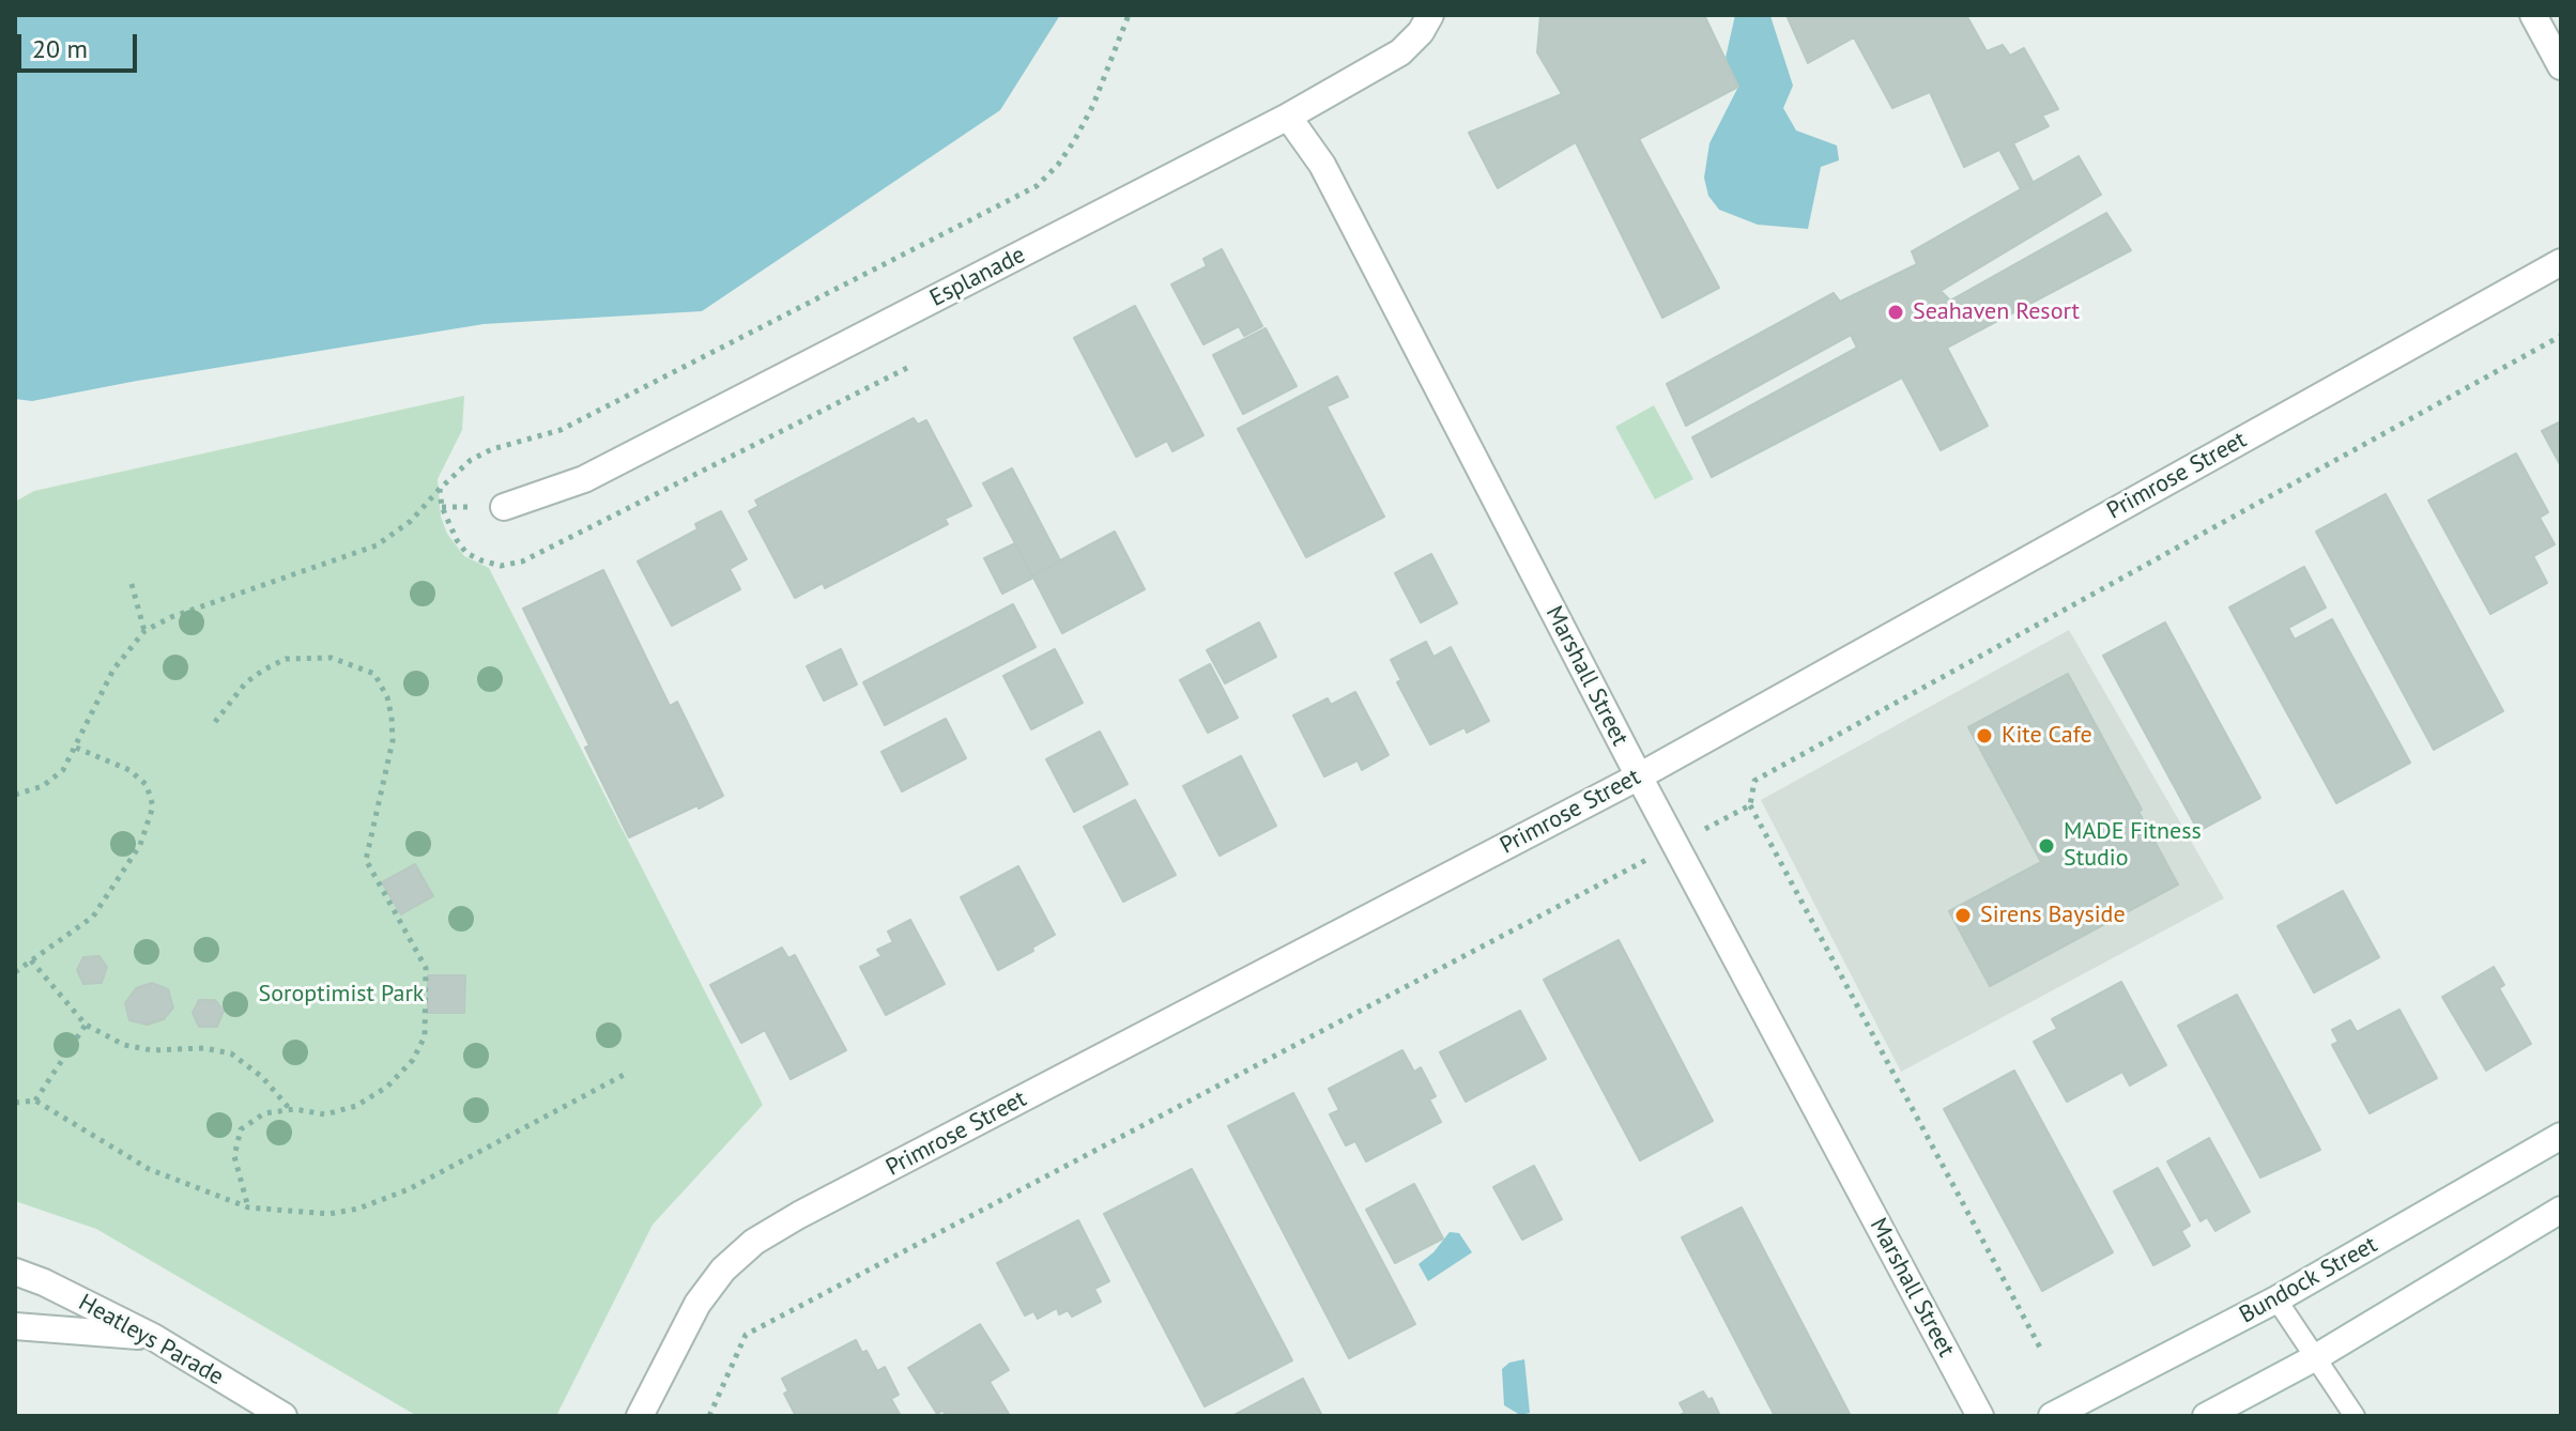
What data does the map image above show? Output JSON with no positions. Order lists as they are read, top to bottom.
{
  "streets": {
    "street": [
      "Esplanade",
      "Primrose Street",
      "Marshall Street",
      "Bundock Street",
      "Heatleys Parade"
    ]
  },
  "crossings": [
    ["Esplanade", "Marshall Street"],
    ["Primrose Street", "Marshall Street"]
  ],
  "parks": ["Soroptimist Park"],
  "places": [
    "Seahaven Resort",
    "Kite Cafe",
    "MADE Fitness Studio",
    "Sirens Bayside"
  ],
  "scale_bar": "20 m"
}
